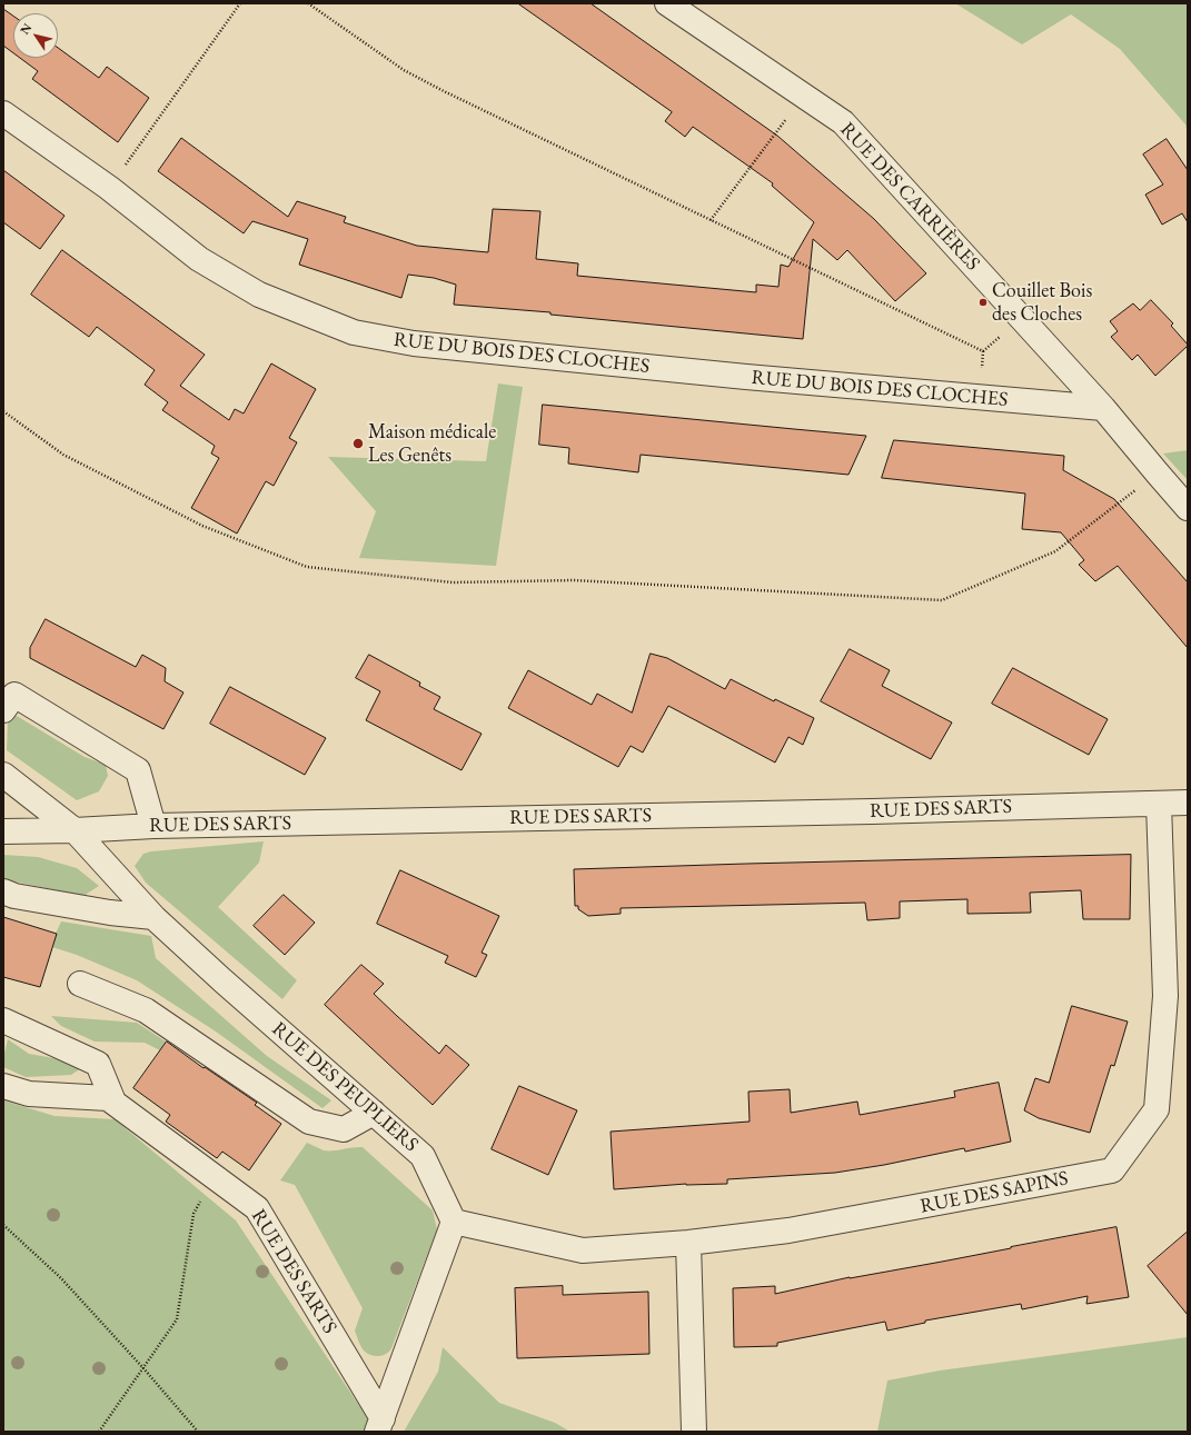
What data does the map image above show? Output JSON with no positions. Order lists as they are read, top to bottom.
{
  "streets": {
    "street": [
      "RUE DES CARRIÈRES",
      "RUE DU BOIS DES CLOCHES",
      "RUE DES SARTS",
      "RUE DES PEUPLIERS",
      "RUE DES SAPINS"
    ]
  },
  "crossings": [
    ["RUE DES CARRIÈRES", "RUE DU BOIS DES CLOCHES"],
    ["RUE DES SARTS", "RUE DES PEUPLIERS"],
    ["RUE DES SARTS", "RUE DES SAPINS"],
    ["RUE DES PEUPLIERS", "RUE DES SAPINS"]
  ],
  "places": ["Couillet Bois des Cloches", "Maison médicale Les Genêts"],
  "north": "top left"
}
